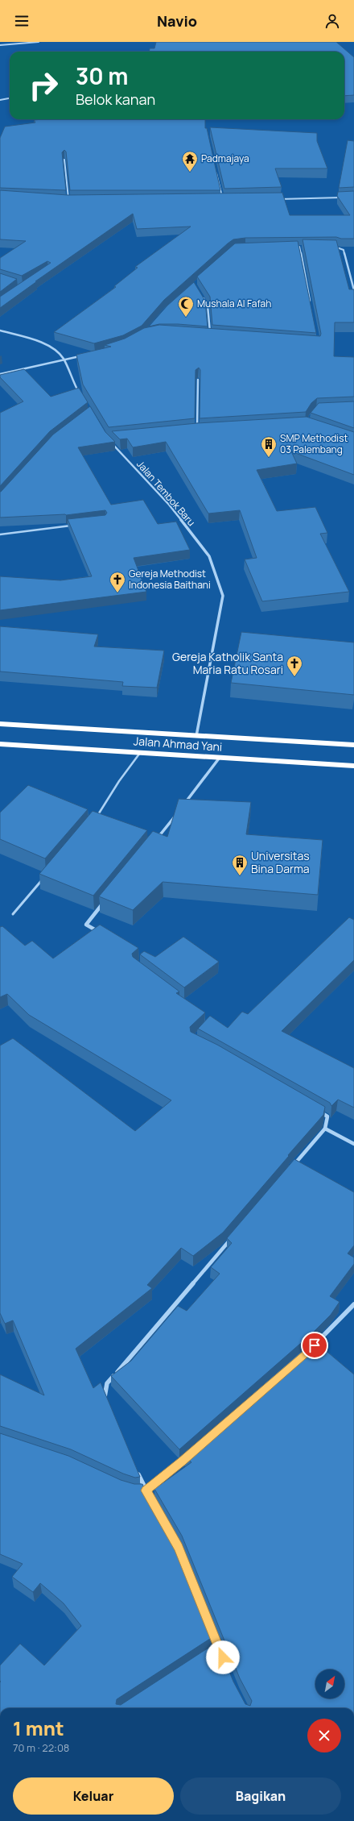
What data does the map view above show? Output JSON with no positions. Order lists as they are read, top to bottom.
{
  "streets": {
    "highway": ["Jalan Ahmad Yani"],
    "street": ["Jalan Tembok Baru"]
  },
  "crossings": [
    ["Jalan Tembok Baru", "Jalan Ahmad Yani"]
  ],
  "places": {
    "temple": ["Padmajaya"],
    "mosque": ["Mushala Al Fafah"],
    "building": ["SMP Methodist 03 Palembang", "Universitas Bina Darma"],
    "church": ["Gereja Methodist Indonesia Baithani", "Gereja Katholik Santa Maria Ratu Rosari"]
  },
  "north": "top right",
  "page": {
    "header": "Navio",
    "turn": ["30 m", "Belok kanan"],
    "heading": ["1 mnt", "70 m · 22:08"],
    "buttons": ["Keluar", "Bagikan"]
  }
}
